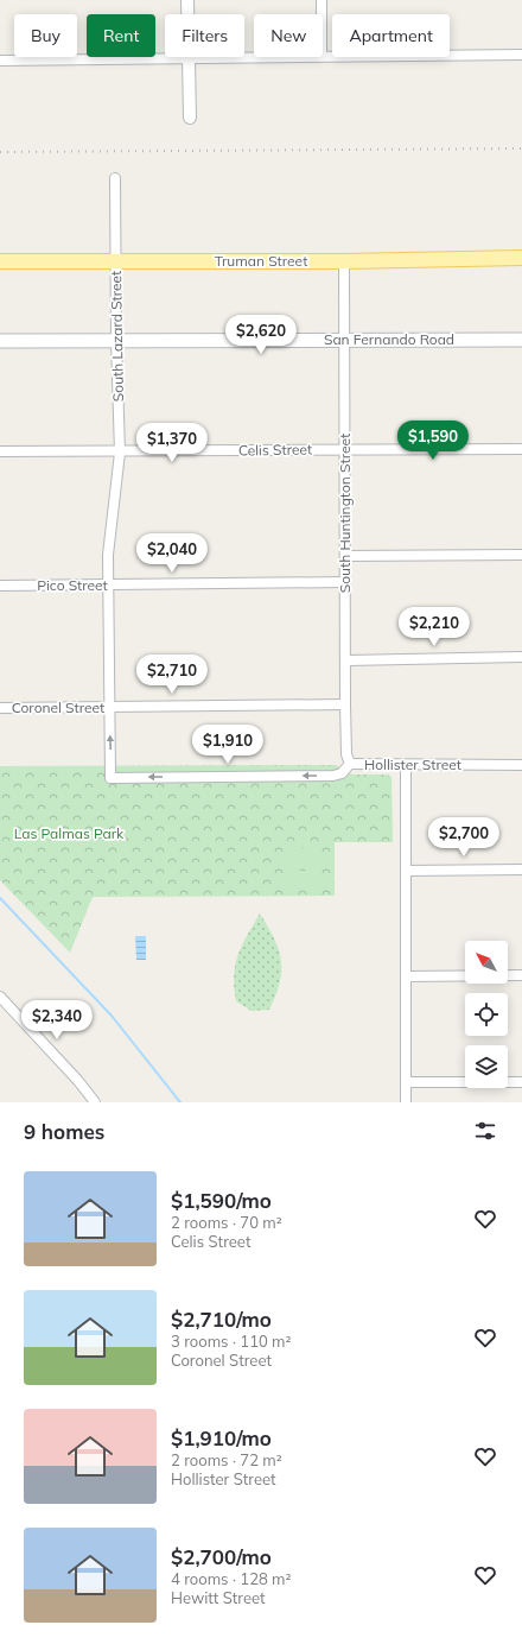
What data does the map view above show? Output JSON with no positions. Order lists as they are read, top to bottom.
{
  "streets": {
    "main road": ["Truman Street", "San Fernando Road"],
    "street": [
      "South Lazard Street",
      "Celis Street",
      "South Huntington Street",
      "Pico Street",
      "Coronel Street",
      "Hollister Street"
    ]
  },
  "crossings": [
    ["Truman Street", "South Lazard Street"],
    ["Truman Street", "South Huntington Street"],
    ["South Lazard Street", "San Fernando Road"],
    ["South Lazard Street", "Celis Street"],
    ["South Lazard Street", "Pico Street"],
    ["South Lazard Street", "Coronel Street"],
    ["South Lazard Street", "Hollister Street"],
    ["San Fernando Road", "South Huntington Street"],
    ["Celis Street", "South Huntington Street"],
    ["South Huntington Street", "Pico Street"],
    ["South Huntington Street", "Coronel Street"],
    ["South Huntington Street", "Hollister Street"]
  ],
  "one_way": ["Hollister Street"],
  "parks": ["Las Palmas Park"],
  "north": "top left",
  "page": {
    "chip": [
      "Buy",
      "Rent",
      "Filters",
      "New",
      "Apartment"
    ],
    "price": [
      "$2,620",
      "$1,590",
      "$1,370",
      "$2,040",
      "$2,210",
      "$2,710",
      "$1,910",
      "$2,700",
      "$2,340"
    ],
    "heading": "9 homes",
    "list": [
      {
        "name": "$1,590/mo",
        "note": "2 rooms · 70 m² · Celis Street"
      },
      {
        "name": "$2,710/mo",
        "note": "3 rooms · 110 m² · Coronel Street"
      },
      {
        "name": "$1,910/mo",
        "note": "2 rooms · 72 m² · Hollister Street"
      },
      {
        "name": "$2,700/mo",
        "note": "4 rooms · 128 m² · Hewitt Street"
      }
    ]
  }
}
